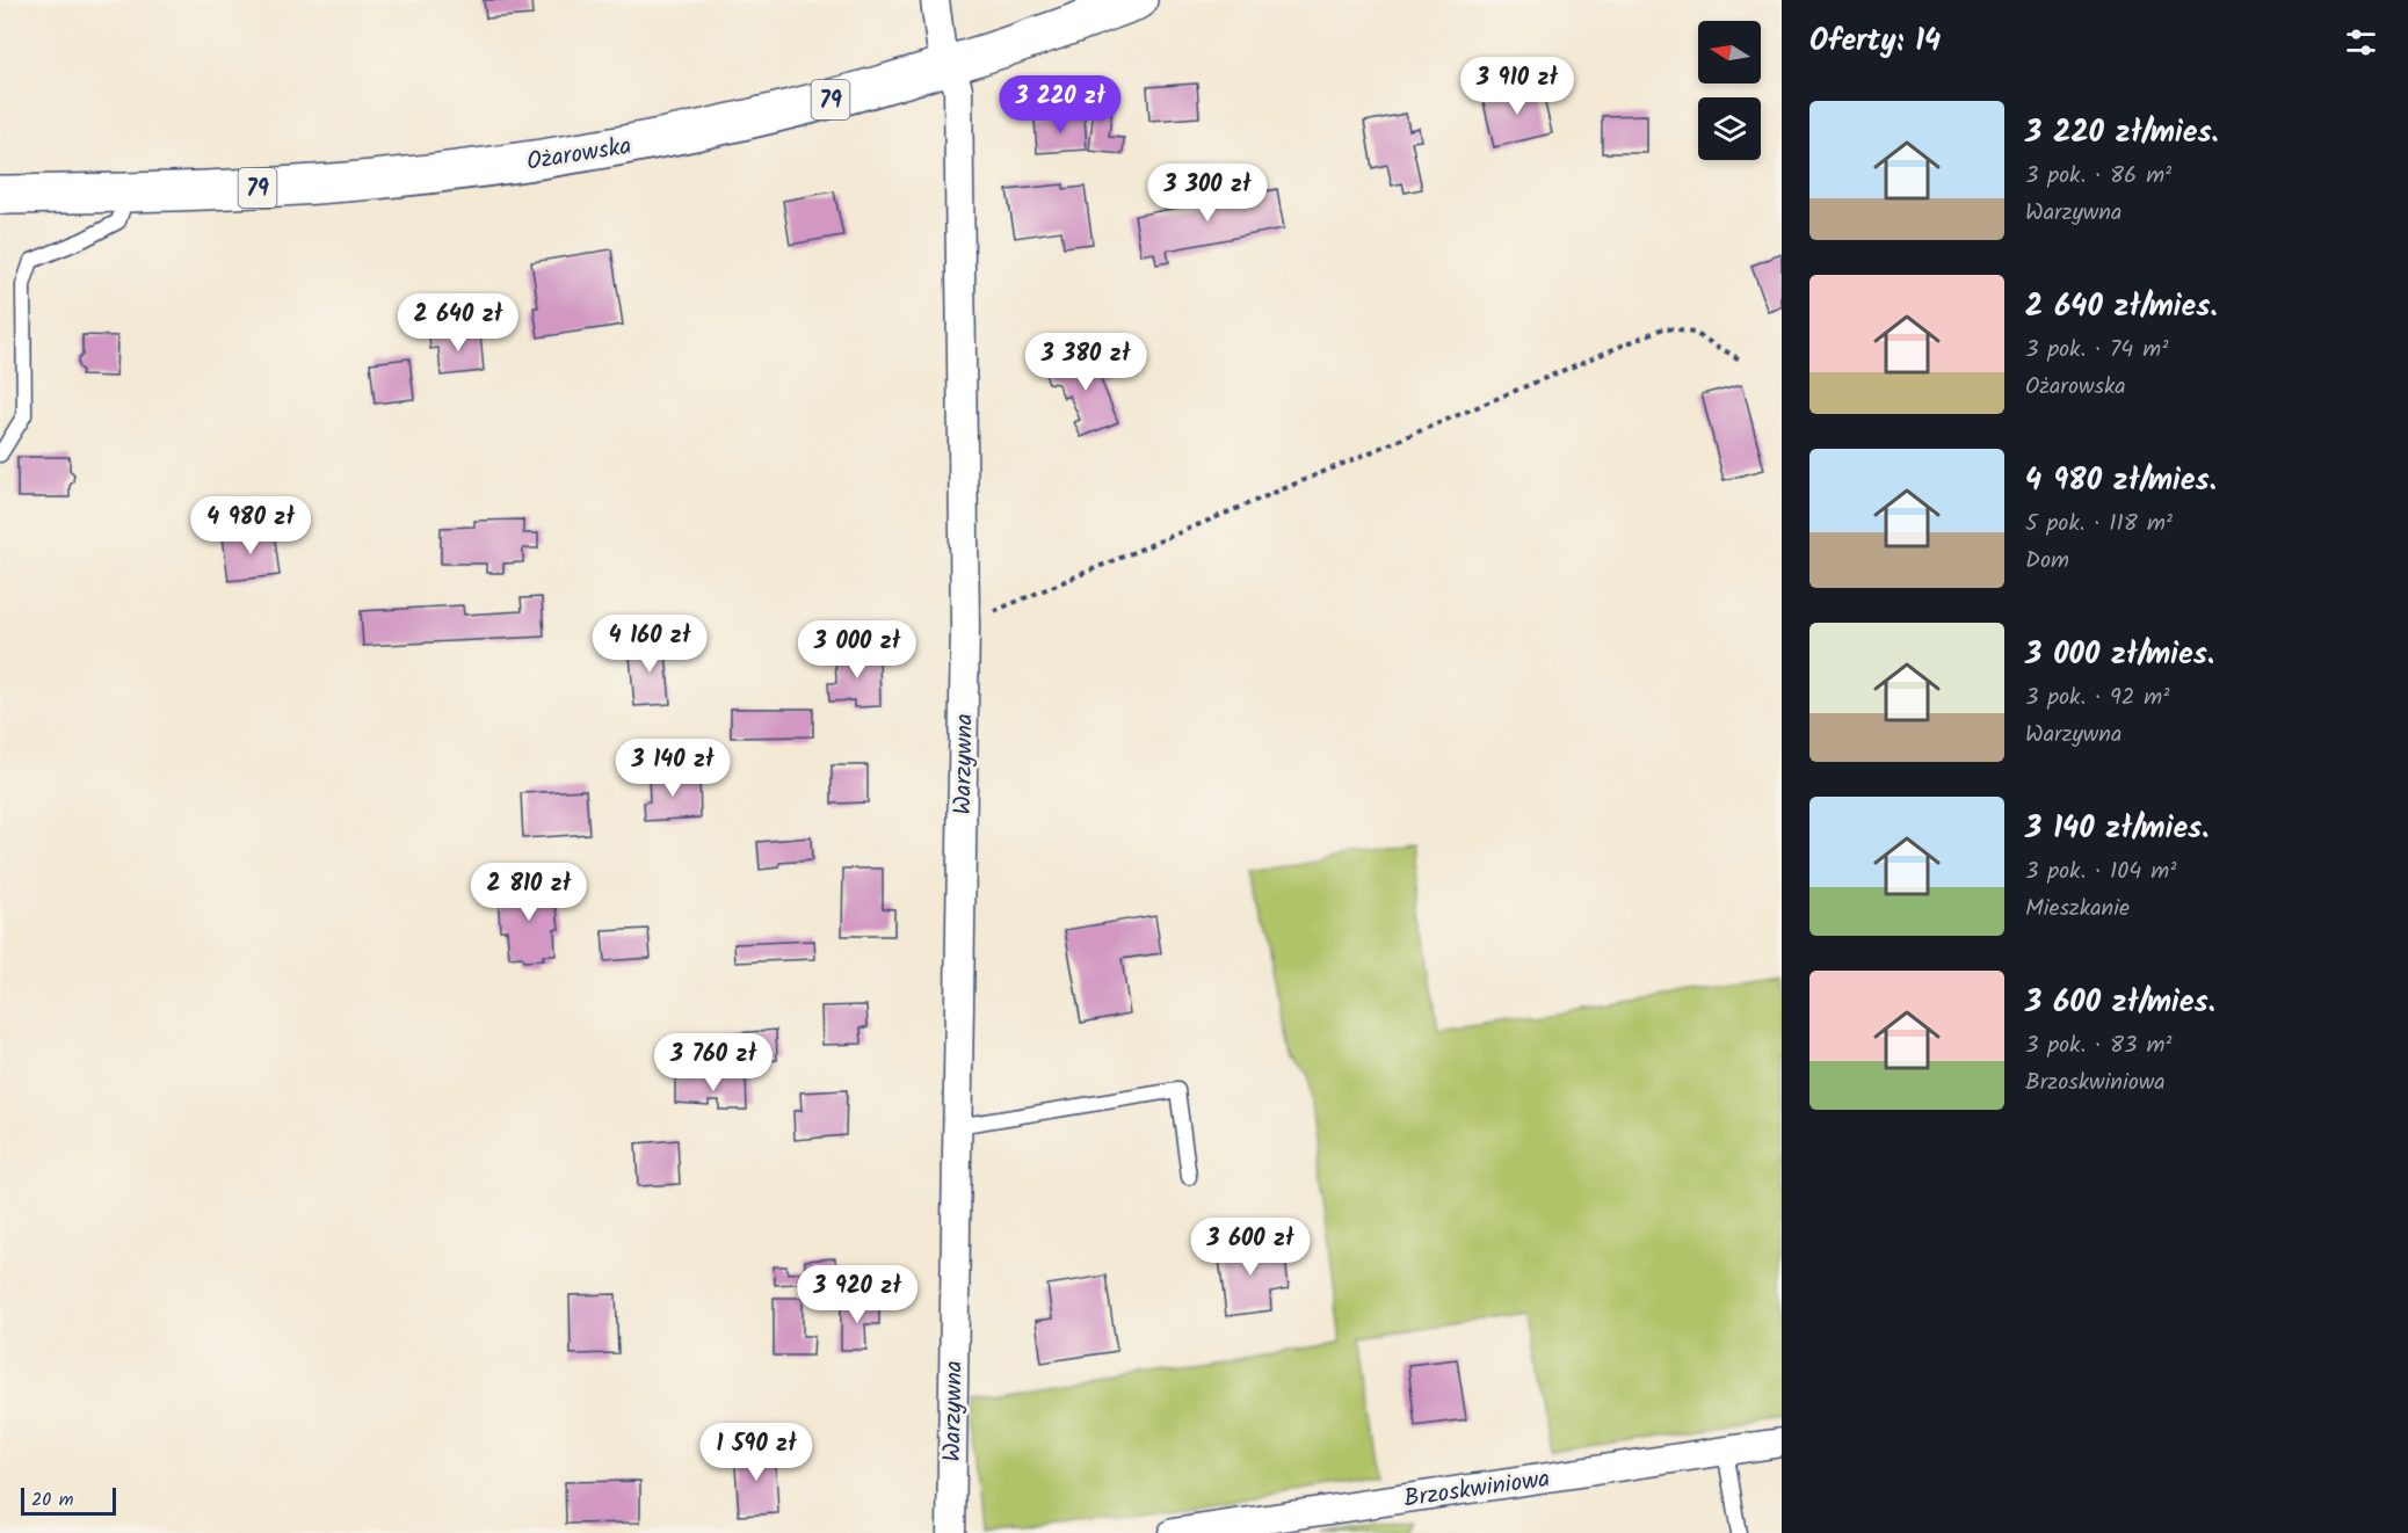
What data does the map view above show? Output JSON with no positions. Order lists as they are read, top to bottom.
{
  "streets": {
    "main road": ["79", "Ożarowska"],
    "street": ["Warzywna", "Brzoskwiniowa"]
  },
  "crossings": [
    ["Ożarowska", "Warzywna"]
  ],
  "scale_bar": "20 m",
  "north": "left",
  "page": {
    "heading": "Oferty: 14",
    "price": [
      "3 910 zł",
      "3 220 zł",
      "3 300 zł",
      "2 640 zł",
      "3 380 zł",
      "4 980 zł",
      "4 160 zł",
      "3 000 zł",
      "3 140 zł",
      "2 810 zł",
      "3 760 zł",
      "3 600 zł",
      "3 920 zł",
      "1 590 zł"
    ],
    "list": [
      {
        "name": "3 220 zł/mies.",
        "note": "3 pok. · 86 m² · Warzywna"
      },
      {
        "name": "2 640 zł/mies.",
        "note": "3 pok. · 74 m² · Ożarowska"
      },
      {
        "name": "4 980 zł/mies.",
        "note": "5 pok. · 118 m² · Dom"
      },
      {
        "name": "3 000 zł/mies.",
        "note": "3 pok. · 92 m² · Warzywna"
      },
      {
        "name": "3 140 zł/mies.",
        "note": "3 pok. · 104 m² · Mieszkanie"
      },
      {
        "name": "3 600 zł/mies.",
        "note": "3 pok. · 83 m² · Brzoskwiniowa"
      }
    ],
    "scale": "20 m"
  }
}
